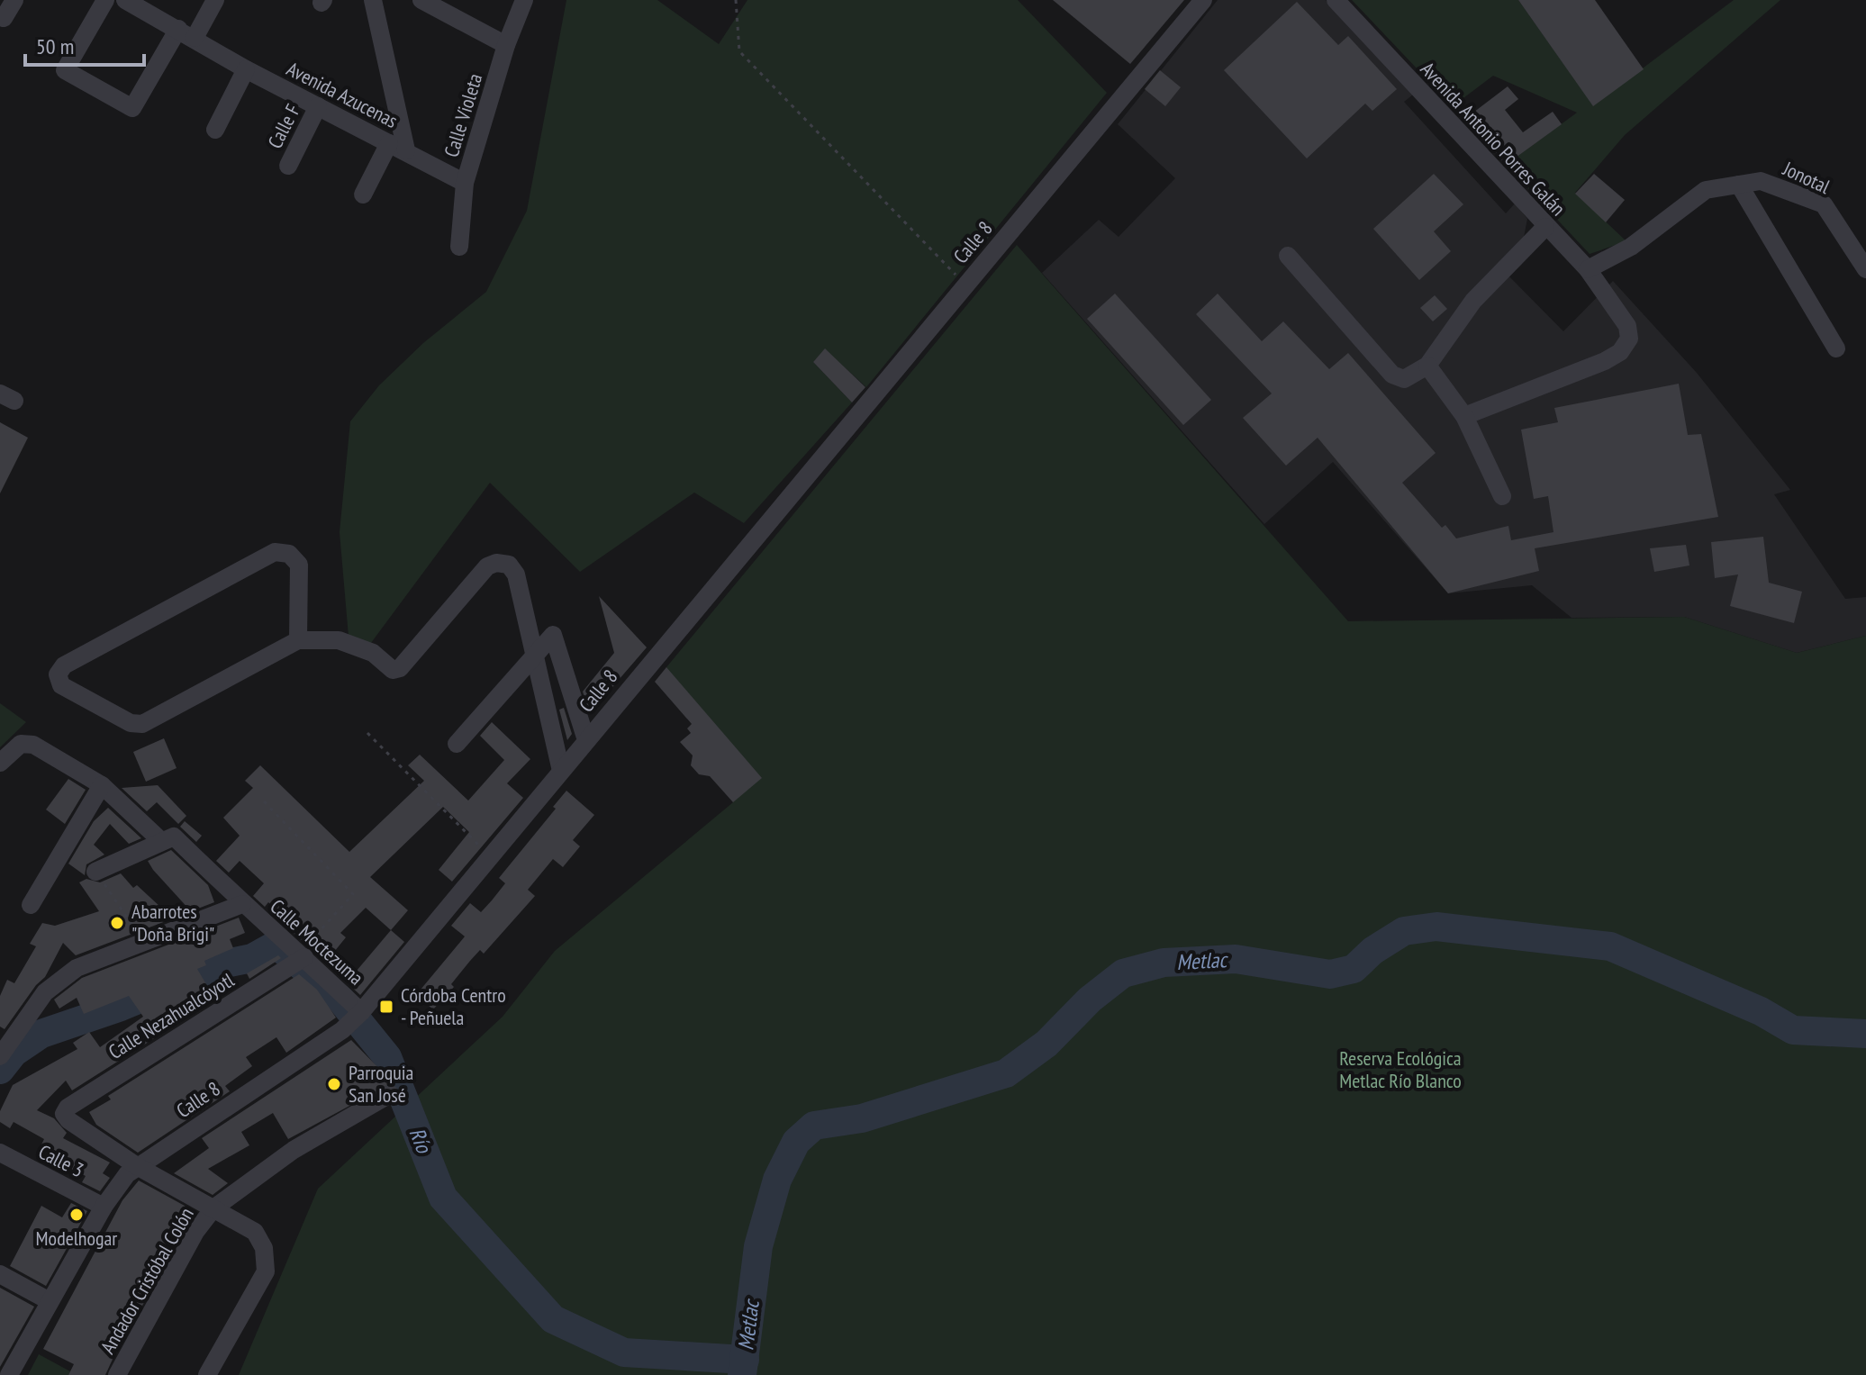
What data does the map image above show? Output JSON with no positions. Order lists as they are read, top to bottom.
{
  "streets": {
    "street": [
      "Avenida Azucenas",
      "Calle Violeta",
      "Calle F",
      "Avenida Antonio Porres Galán",
      "Jonotal",
      "Calle 8",
      "Calle Moctezuma",
      "Calle Nezahualcóyotl",
      "Calle 3",
      "Andador Cristóbal Colón"
    ]
  },
  "crossings": [
    ["Avenida Azucenas", "Calle Violeta"],
    ["Avenida Azucenas", "Calle F"],
    ["Avenida Antonio Porres Galán", "Jonotal"],
    ["Calle 8", "Calle Moctezuma"],
    ["Calle 8", "Calle Nezahualcóyotl"],
    ["Calle 8", "Calle 3"],
    ["Calle Moctezuma", "Calle Nezahualcóyotl"]
  ],
  "water": ["Metlac", "Río"],
  "parks": ["Reserva Ecológica Metlac Río Blanco"],
  "places": {
    "other": ["Abarrotes \"Doña Brigi\"", "Parroquia San José", "Modelhogar"],
    "transit": ["Córdoba Centro - Peñuela"]
  },
  "scale_bar": "50 m"
}
